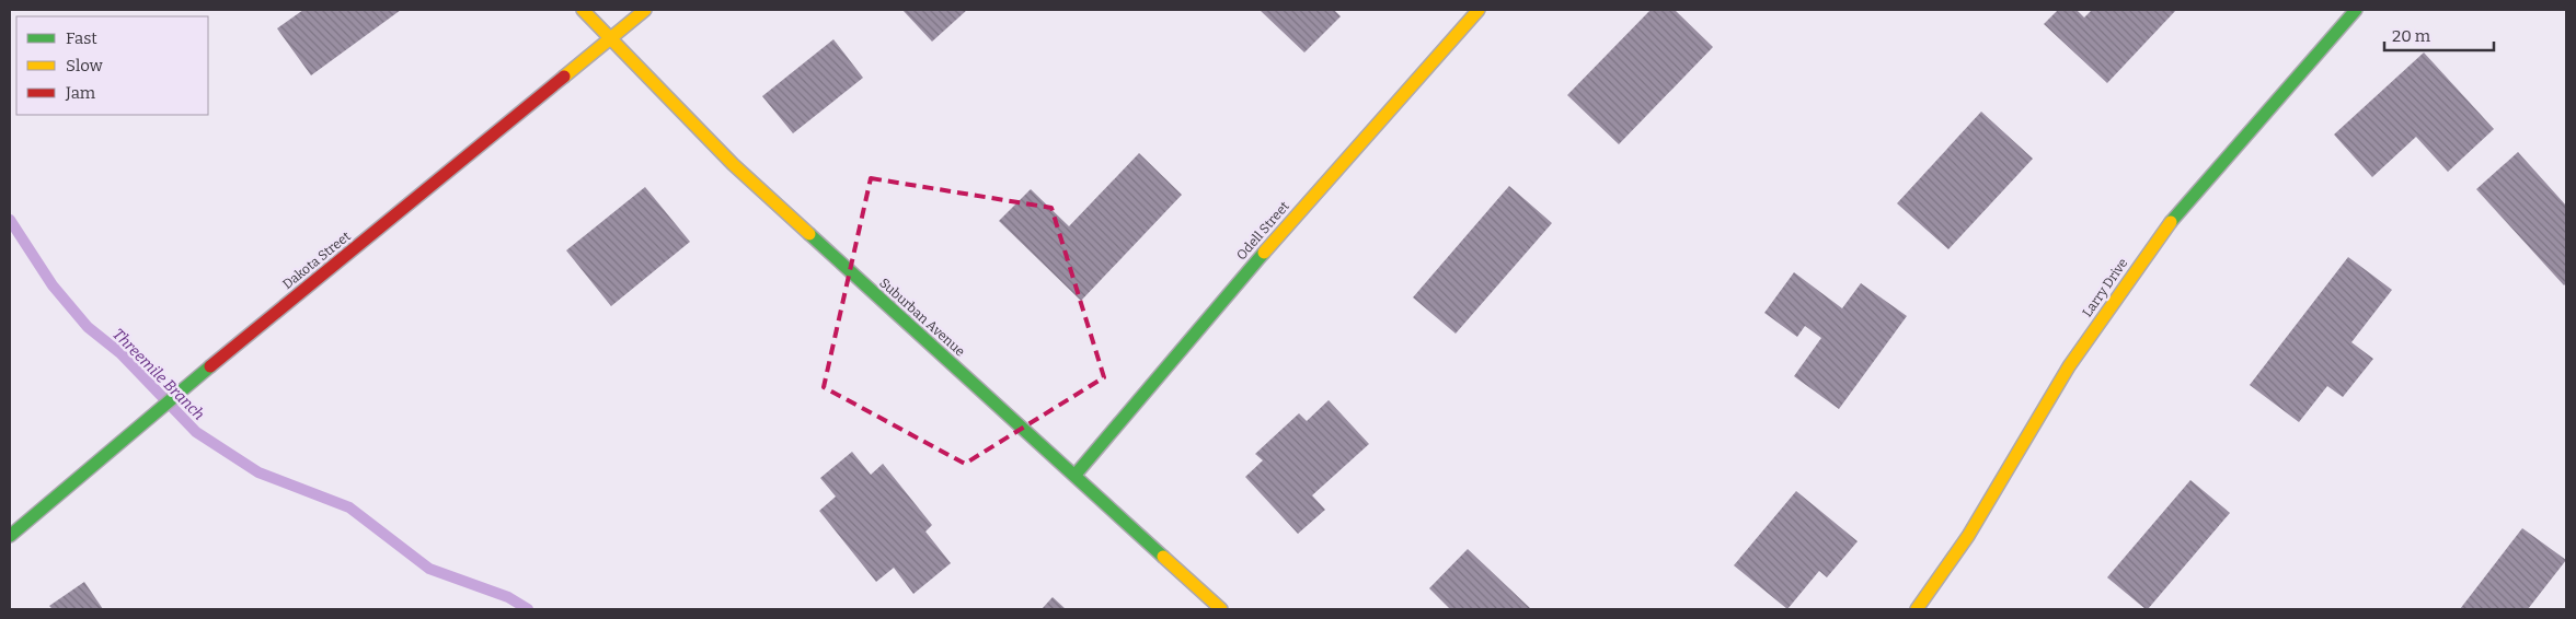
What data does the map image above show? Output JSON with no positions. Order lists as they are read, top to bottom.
{
  "streets": {
    "street": [
      "Odell Street",
      "Dakota Street",
      "Larry Drive",
      "Suburban Avenue"
    ]
  },
  "crossings": [
    ["Odell Street", "Suburban Avenue"],
    ["Dakota Street", "Suburban Avenue"]
  ],
  "water": ["Threemile Branch"],
  "legend": ["Fast", "Slow", "Jam"],
  "scale_bar": "20 m"
}
